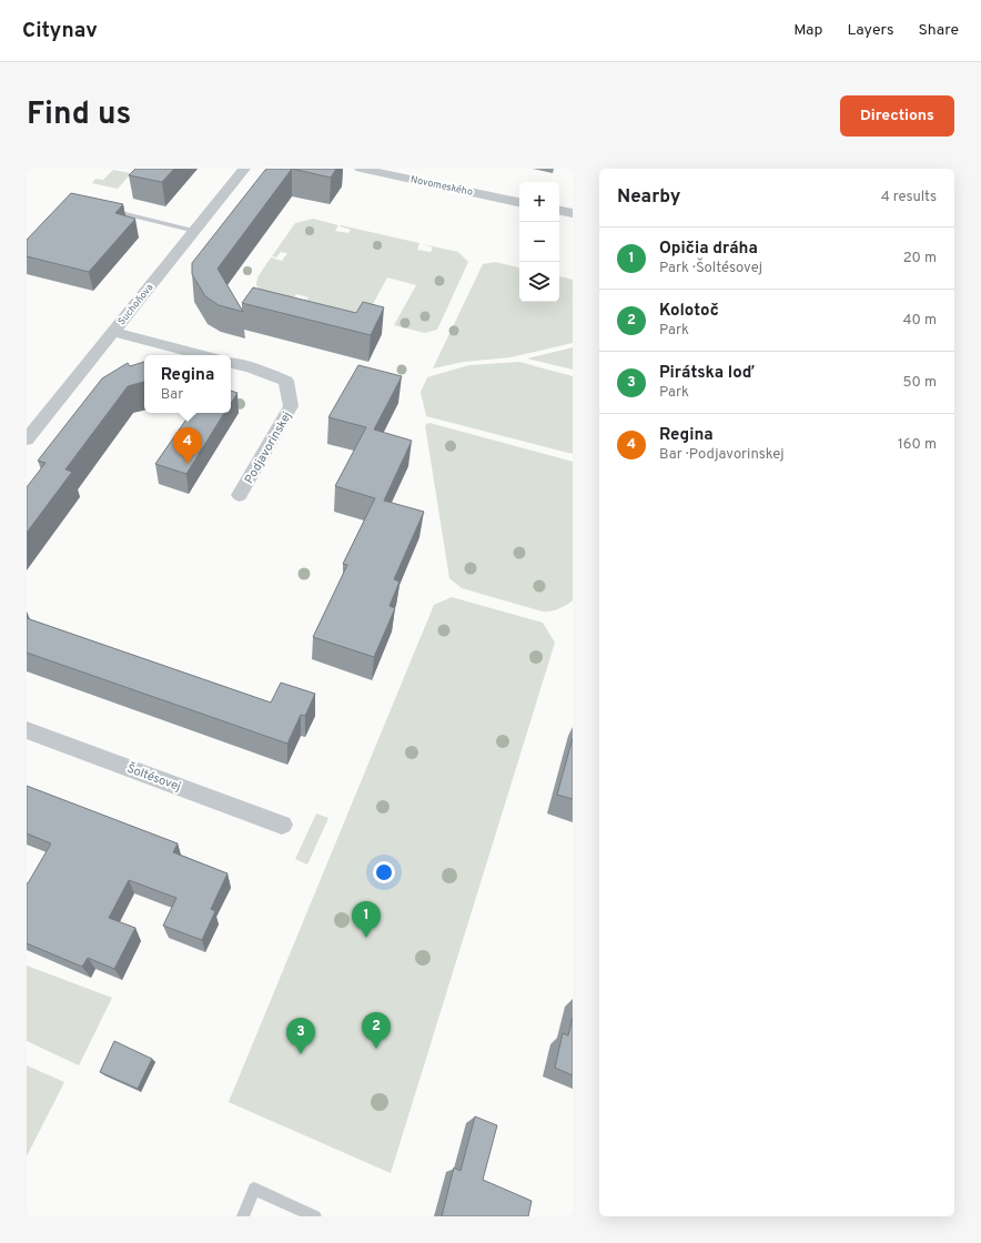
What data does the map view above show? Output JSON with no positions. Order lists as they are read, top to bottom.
{
  "streets": {
    "street": [
      "Novomeského",
      "Suchoňova",
      "Podjavorinskej",
      "Šoltésovej"
    ]
  },
  "page": {
    "header": "Citynav",
    "nav": ["Map", "Layers", "Share"],
    "title": "Find us",
    "buttons": "Directions",
    "heading": ["Nearby", "4 results"],
    "map_buttons": ["+", "−"],
    "list": [
      {
        "mark": "1",
        "name": "Opičia dráha",
        "note": "Park · Šoltésovej",
        "value": "20 m"
      },
      {
        "mark": "2",
        "name": "Kolotoč",
        "note": "Park",
        "value": "40 m"
      },
      {
        "mark": "3",
        "name": "Pirátska loď",
        "note": "Park",
        "value": "50 m"
      },
      {
        "mark": "4",
        "name": "Regina",
        "note": "Bar · Podjavorinskej",
        "value": "160 m"
      }
    ],
    "popup": ["Regina", "Bar"],
    "pins": [
      "4",
      "1",
      "2",
      "3"
    ]
  }
}
